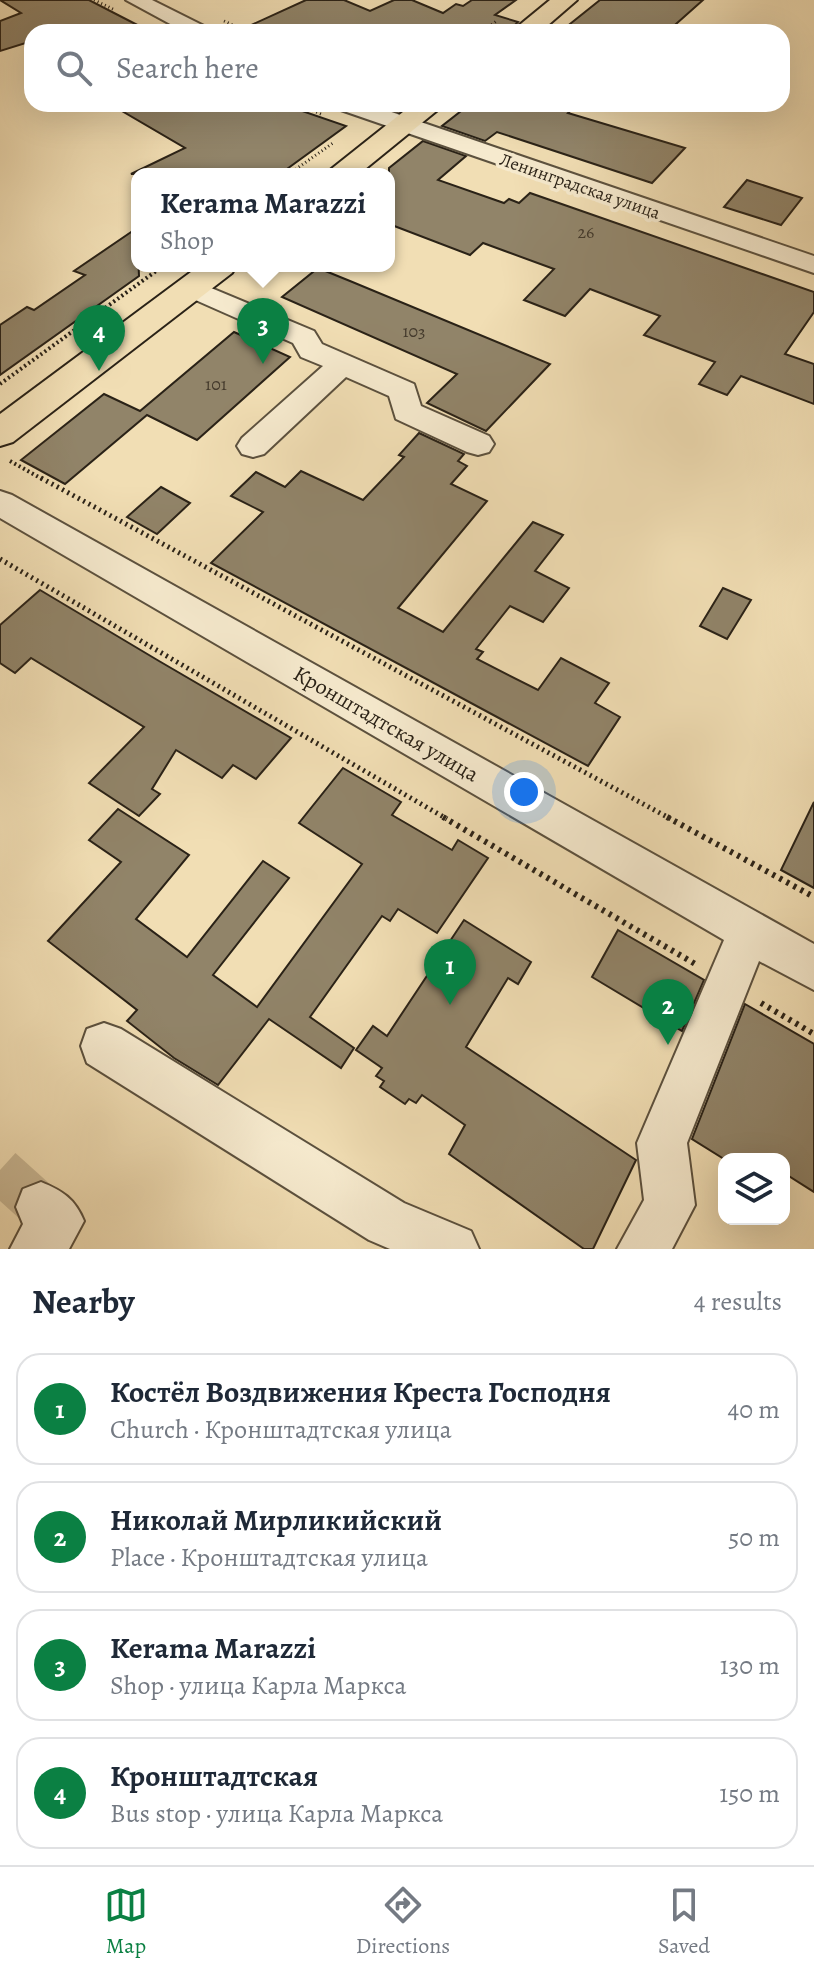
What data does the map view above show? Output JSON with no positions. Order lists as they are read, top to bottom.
{
  "streets": {
    "street": ["Ленинградская улица", "Кронштадтская улица"]
  },
  "house_numbers": ["26", "103", "101"],
  "page": {
    "search": "Search here",
    "popup": ["Kerama Marazzi", "Shop"],
    "pins": [
      "3",
      "4",
      "1",
      "2"
    ],
    "heading": ["Nearby", "4 results"],
    "list": [
      {
        "mark": "1",
        "name": "Костёл Воздвижения Креста Господня",
        "note": "Church · Кронштадтская улица",
        "value": "40 m"
      },
      {
        "mark": "2",
        "name": "Николай Мирликийский",
        "note": "Place · Кронштадтская улица",
        "value": "50 m"
      },
      {
        "mark": "3",
        "name": "Kerama Marazzi",
        "note": "Shop · улица Карла Маркса",
        "value": "130 m"
      },
      {
        "mark": "4",
        "name": "Кронштадтская",
        "note": "Bus stop · улица Карла Маркса",
        "value": "150 m"
      }
    ],
    "nav": ["Map", "Directions", "Saved"]
  }
}
